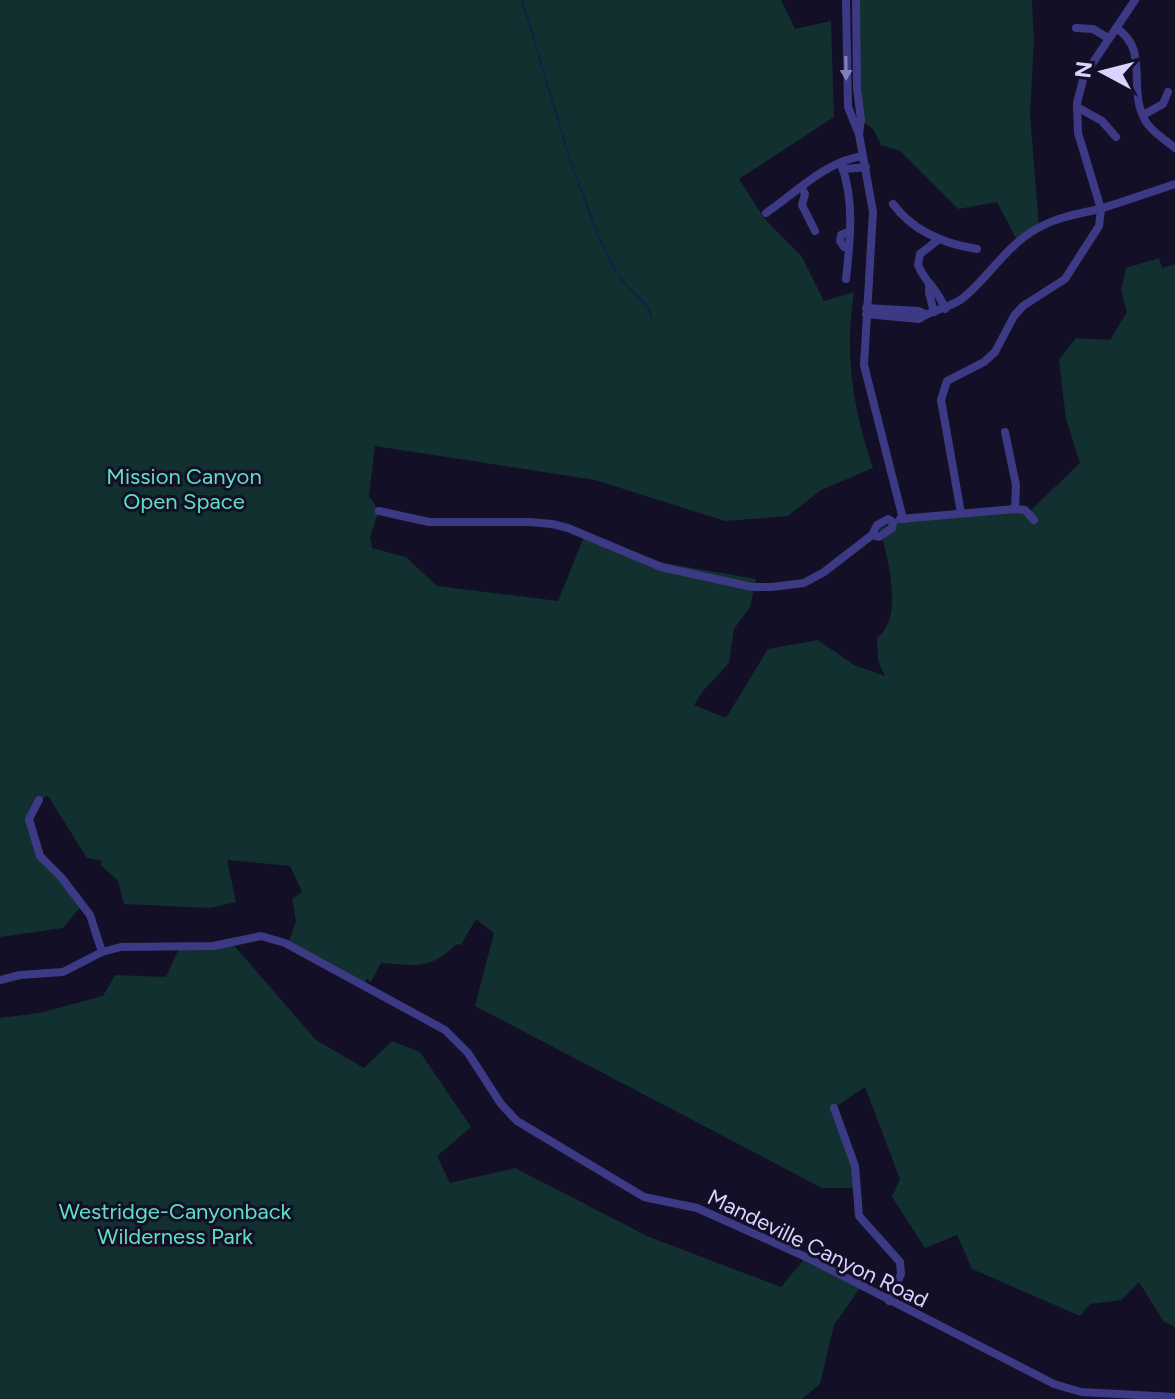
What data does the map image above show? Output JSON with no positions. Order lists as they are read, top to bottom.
{
  "streets": {
    "street": ["Mandeville Canyon Road"]
  },
  "parks": ["Mission Canyon Open Space", "Westridge-Canyonback Wilderness Park"],
  "north": "left"
}
